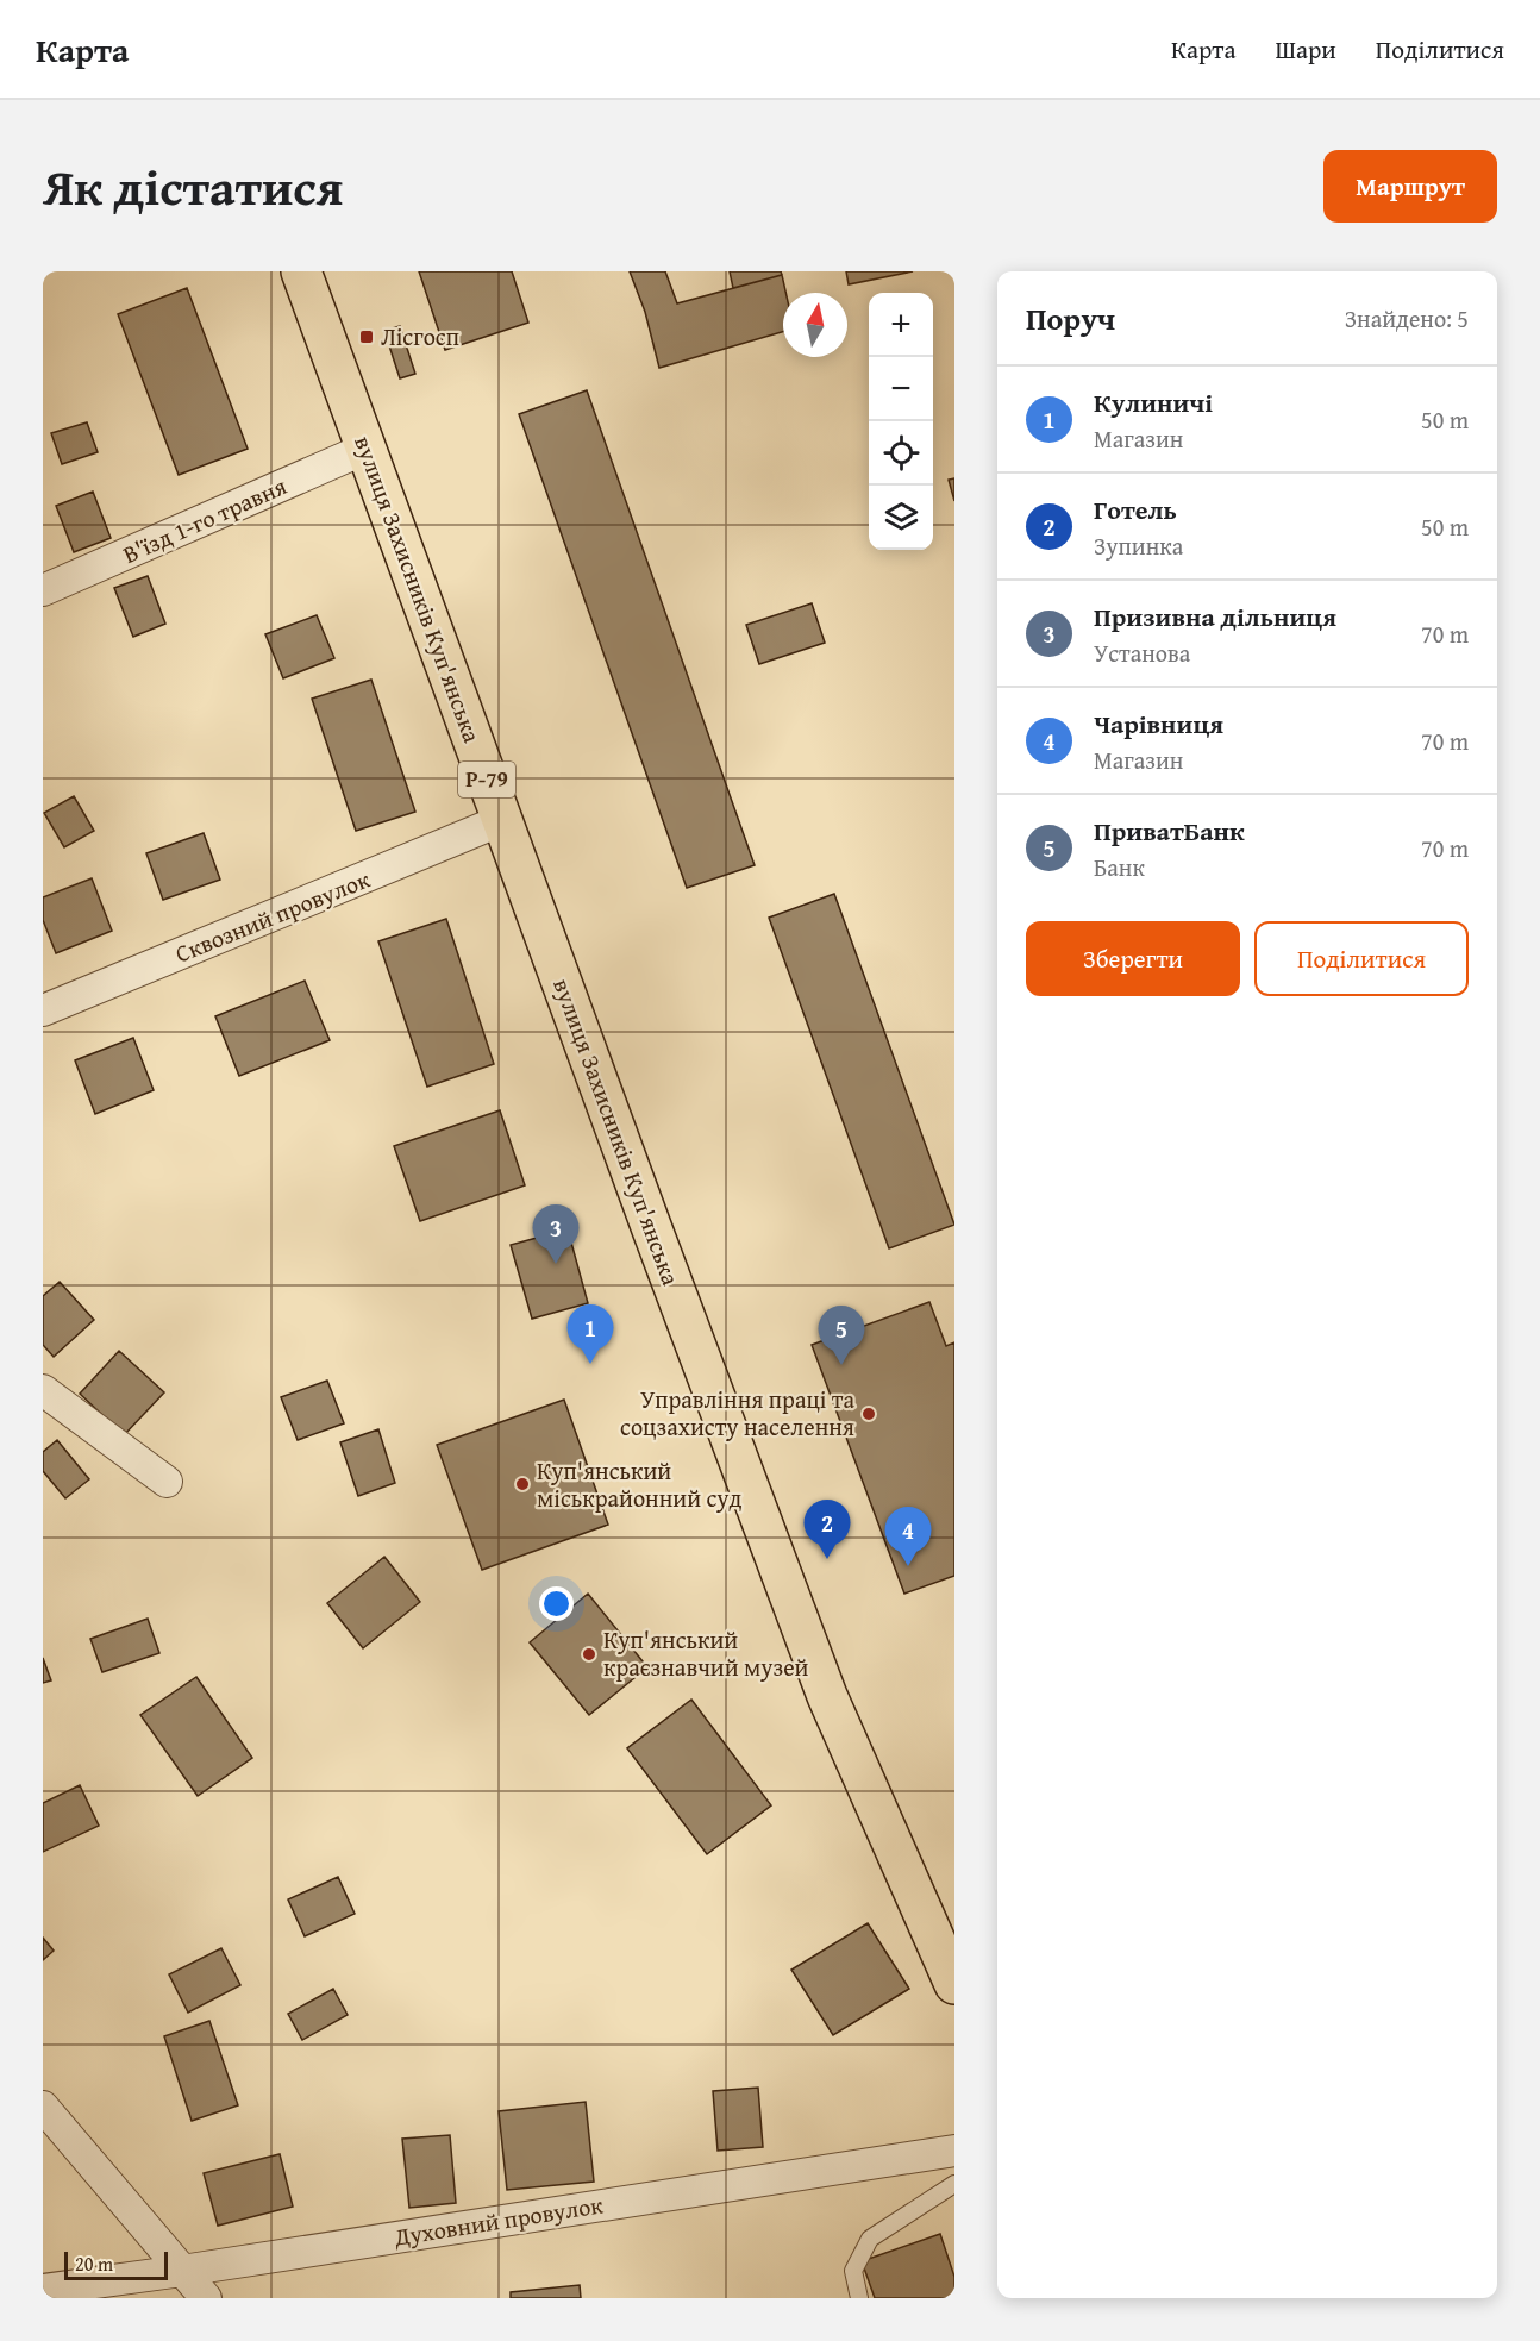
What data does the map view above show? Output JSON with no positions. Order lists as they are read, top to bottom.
{
  "streets": {
    "main road": ["вулиця Захисників Куп'янська", "Р-79"],
    "street": ["В'їзд 1-го травня", "Сквозний провулок", "Духовний провулок"]
  },
  "crossings": [
    ["В'їзд 1-го травня", "вулиця Захисників Куп'янська"],
    ["вулиця Захисників Куп'янська", "Сквозний провулок"]
  ],
  "places": {
    "transit": ["Лісгосп"],
    "other": ["Управління праці та соцзахисту населення", "Куп'янський міськрайонний суд", "Куп'янський краєзнавчий музей"]
  },
  "scale_bar": "20 m",
  "north": "top",
  "page": {
    "header": "Карта",
    "nav": ["Карта", "Шари", "Поділитися"],
    "title": "Як дістатися",
    "buttons": [
      "Маршрут",
      ["Зберегти", "Поділитися"]
    ],
    "heading": ["Поруч", "Знайдено: 5"],
    "map_buttons": ["+", "−"],
    "list": [
      {
        "mark": "1",
        "name": "Кулиничі",
        "note": "Магазин",
        "value": "50 m"
      },
      {
        "mark": "2",
        "name": "Готель",
        "note": "Зупинка",
        "value": "50 m"
      },
      {
        "mark": "3",
        "name": "Призивна дільниця",
        "note": "Установа",
        "value": "70 m"
      },
      {
        "mark": "4",
        "name": "Чарівниця",
        "note": "Магазин",
        "value": "70 m"
      },
      {
        "mark": "5",
        "name": "ПриватБанк",
        "note": "Банк",
        "value": "70 m"
      }
    ],
    "pins": [
      "3",
      "1",
      "5",
      "2",
      "4"
    ],
    "scale": "20 m"
  }
}
